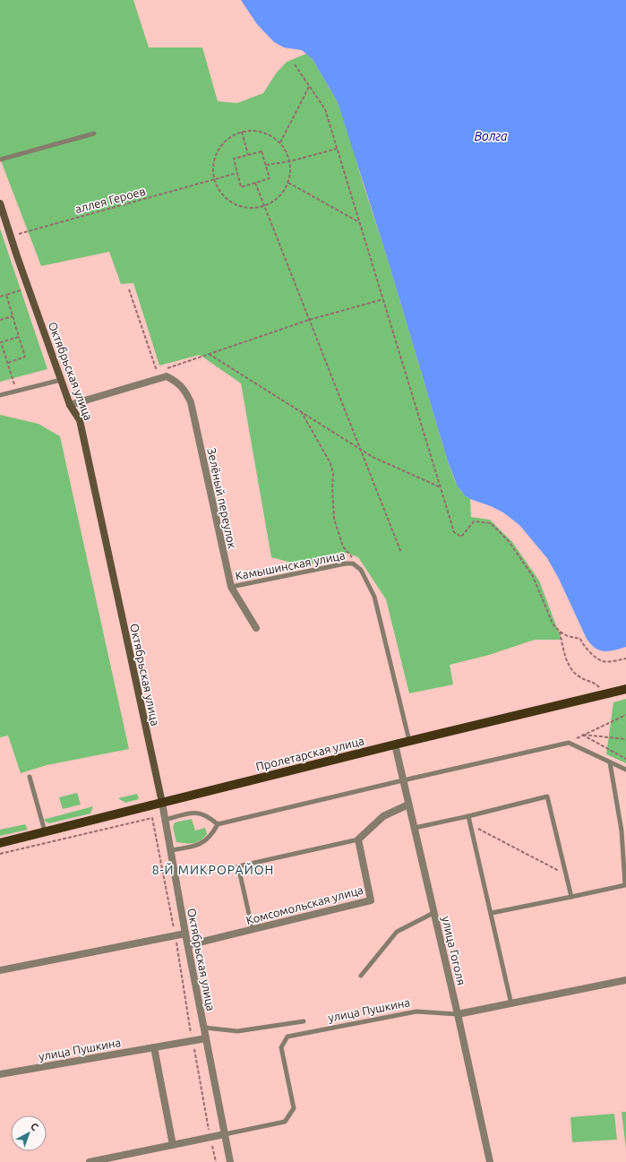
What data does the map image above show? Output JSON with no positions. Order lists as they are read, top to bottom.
{
  "streets": {
    "main road": ["Пролетарская улица"],
    "street": [
      "Октябрьская улица",
      "Зелёный переулок",
      "Комсомольская улица",
      "улица Гоголя",
      "улица Пушкина"
    ],
    "lane": ["Камышинская улица"],
    "path": ["аллея Героев"]
  },
  "crossings": [
    ["аллея Героев", "Октябрьская улица"],
    ["Октябрьская улица", "Пролетарская улица"],
    ["Октябрьская улица", "Комсомольская улица"],
    ["Октябрьская улица", "улица Пушкина"],
    ["Зелёный переулок", "Камышинская улица"],
    ["Пролетарская улица", "улица Гоголя"],
    ["улица Гоголя", "улица Пушкина"]
  ],
  "districts": ["8-Й МИКРОРАЙОН"],
  "water": ["Волга"],
  "north": "top right"
}
